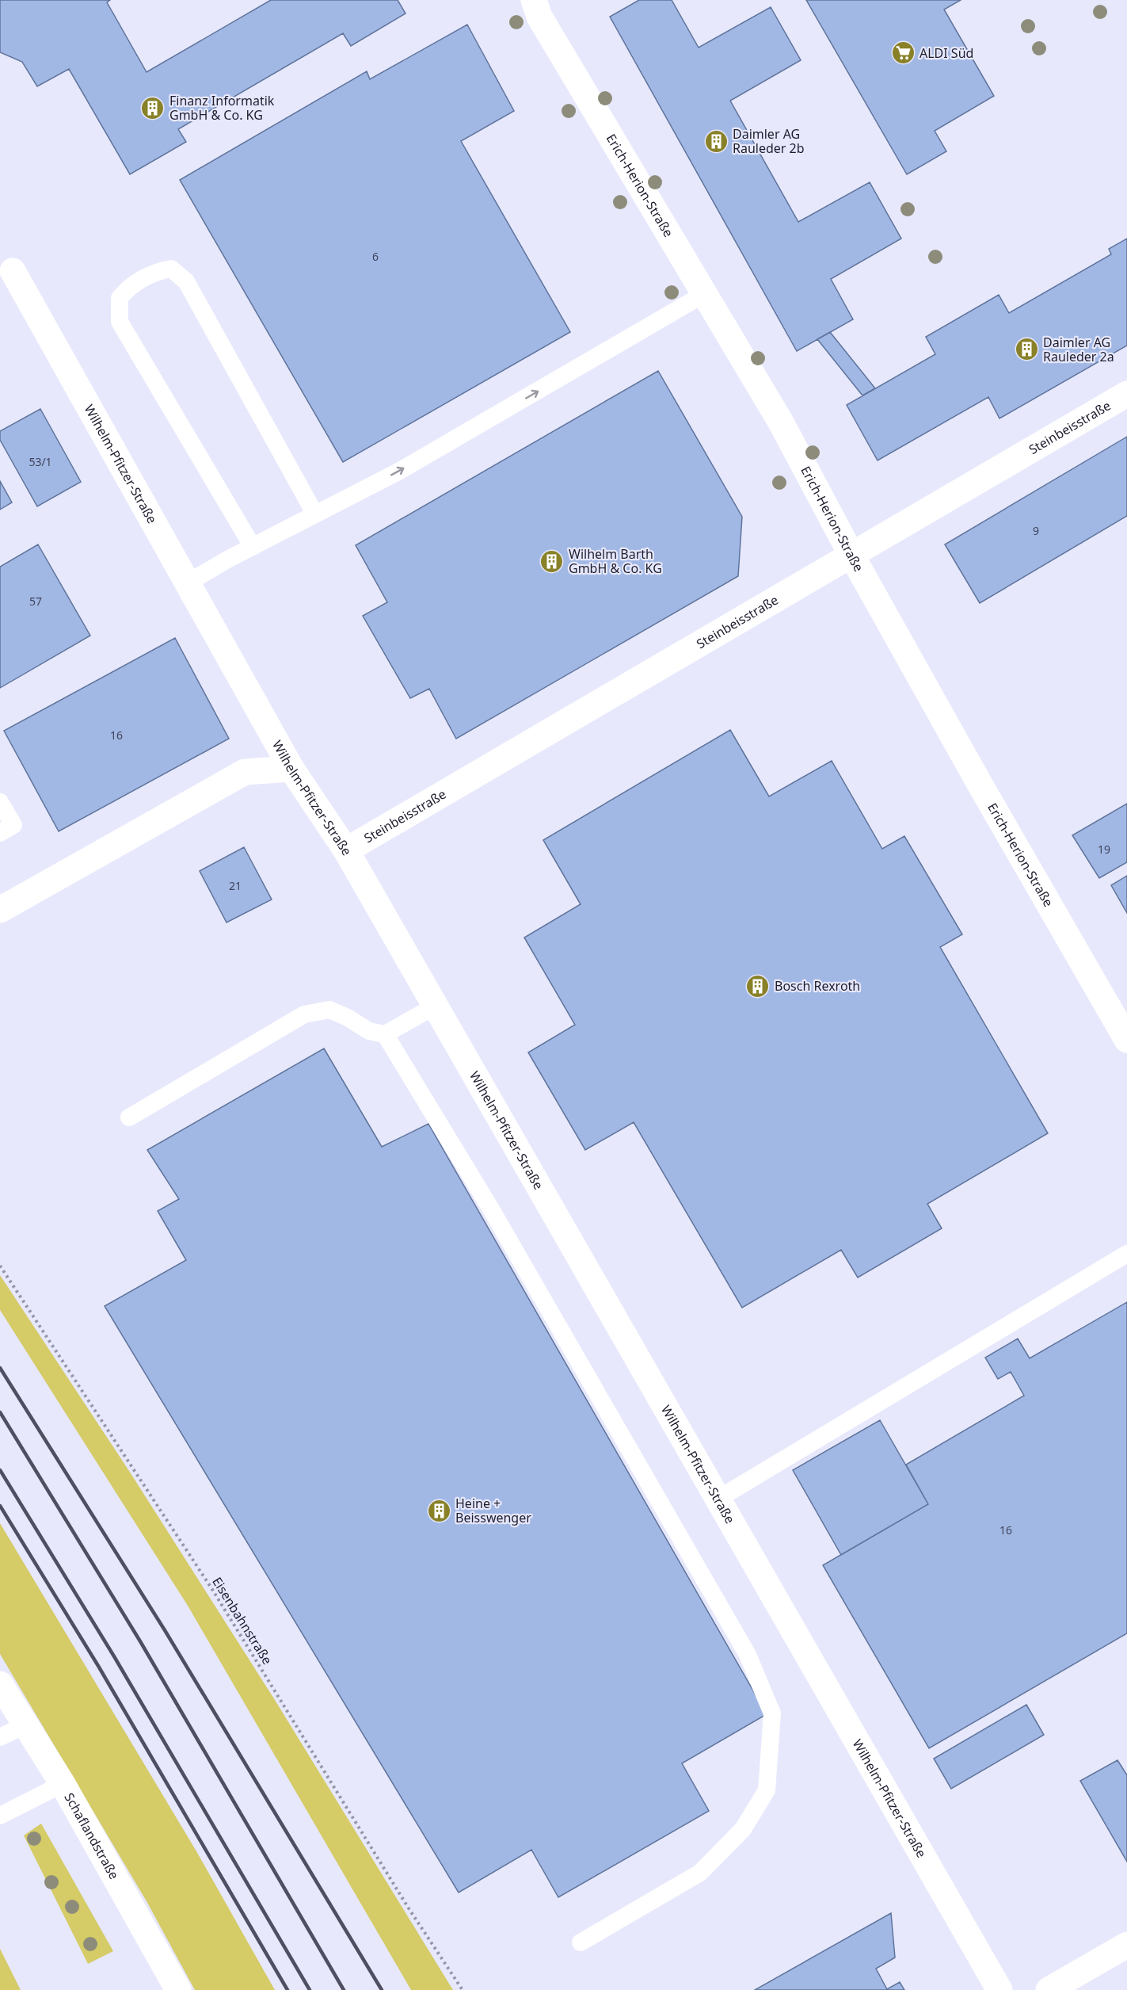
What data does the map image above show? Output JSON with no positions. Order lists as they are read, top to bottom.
{
  "streets": {
    "street": [
      "Erich-Herion-Straße",
      "Steinbeisstraße",
      "Wilhelm-Pfitzer-Straße",
      "Schaflandstraße"
    ],
    "path": ["Eisenbahnstraße"]
  },
  "crossings": [
    ["Erich-Herion-Straße", "Steinbeisstraße"],
    ["Steinbeisstraße", "Wilhelm-Pfitzer-Straße"]
  ],
  "places": {
    "supermarket": ["ALDI Süd"],
    "building": [
      "Finanz Informatik GmbH & Co. KG",
      "Daimler AG Rauleder 2b",
      "Daimler AG Rauleder 2a",
      "Wilhelm Barth GmbH & Co. KG",
      "Bosch Rexroth",
      "Heine + Beisswenger"
    ]
  },
  "house_numbers": [
    "6",
    "53/1",
    "9",
    "57",
    "16",
    "19",
    "21",
    "16"
  ]
}
